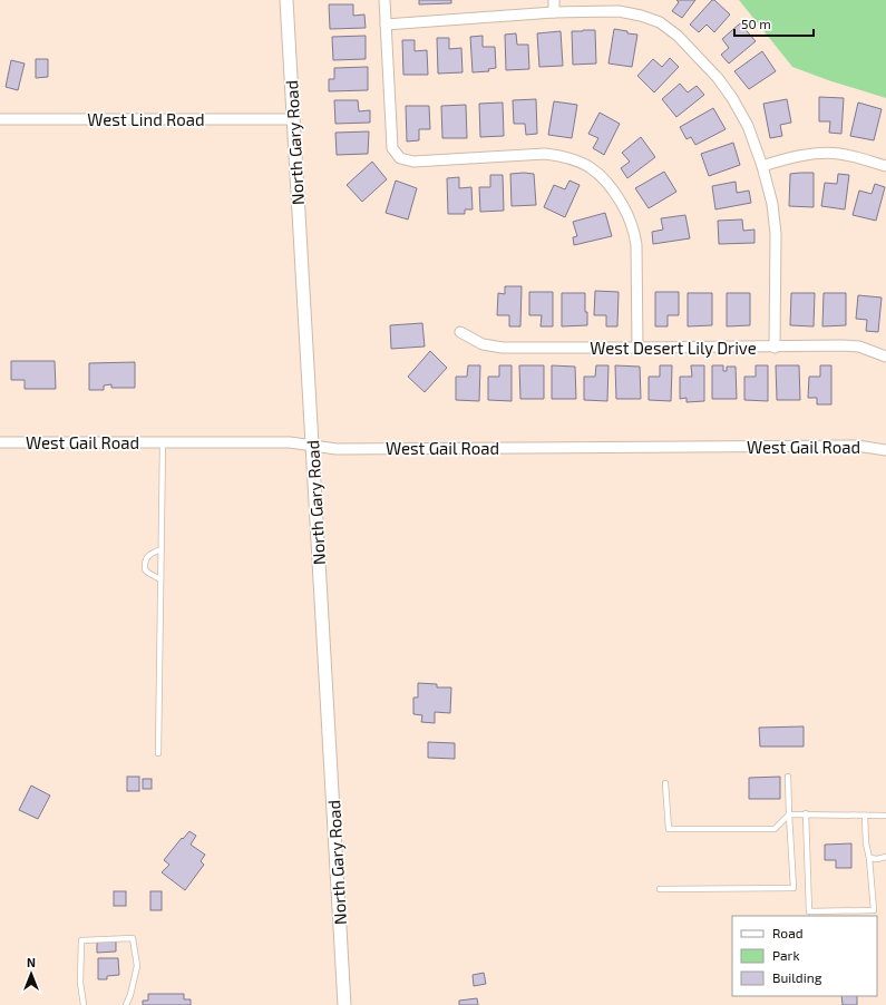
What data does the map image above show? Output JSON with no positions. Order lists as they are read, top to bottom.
{
  "streets": {
    "street": [
      "West Lind Road",
      "North Gary Road",
      "West Desert Lily Drive",
      "West Gail Road"
    ]
  },
  "crossings": [
    ["West Lind Road", "North Gary Road"],
    ["North Gary Road", "West Gail Road"]
  ],
  "legend": ["Road", "Park", "Building"],
  "scale_bar": "50 m",
  "north": "top"
}
